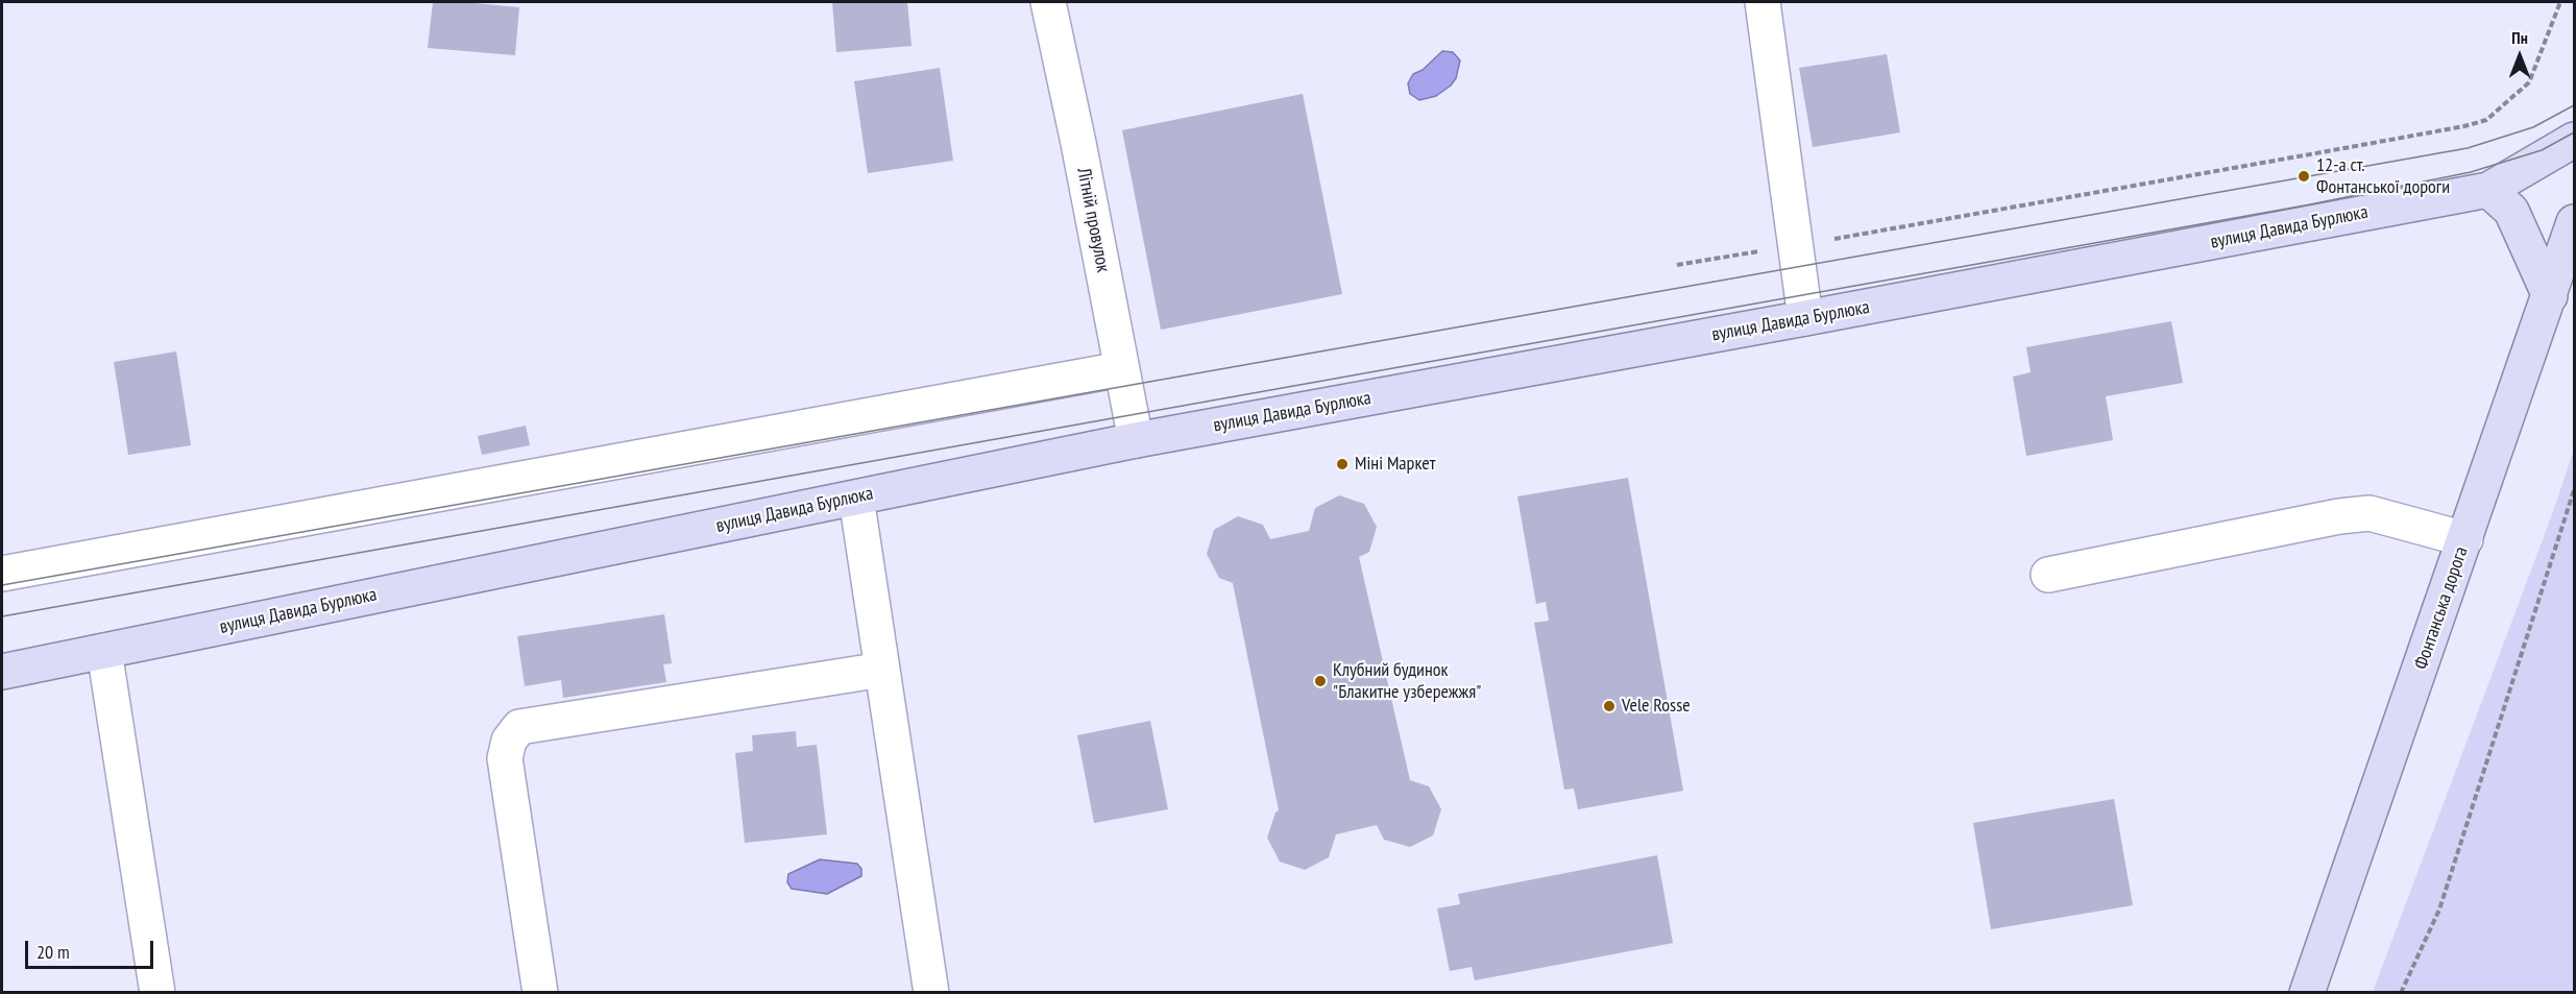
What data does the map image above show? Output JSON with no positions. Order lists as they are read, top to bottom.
{
  "streets": {
    "main road": ["вулиця Давида Бурлюка", "Фонтанська дорога"],
    "street": ["Літній провулок"]
  },
  "crossings": [
    ["Літній провулок", "вулиця Давида Бурлюка"]
  ],
  "places": [
    "12-а ст. Фонтанської дороги",
    "Міні Маркет",
    "Клубний будинок \"Блакитне узбережжя\"",
    "Vele Rosse"
  ],
  "scale_bar": "20 m",
  "north": "top"
}
